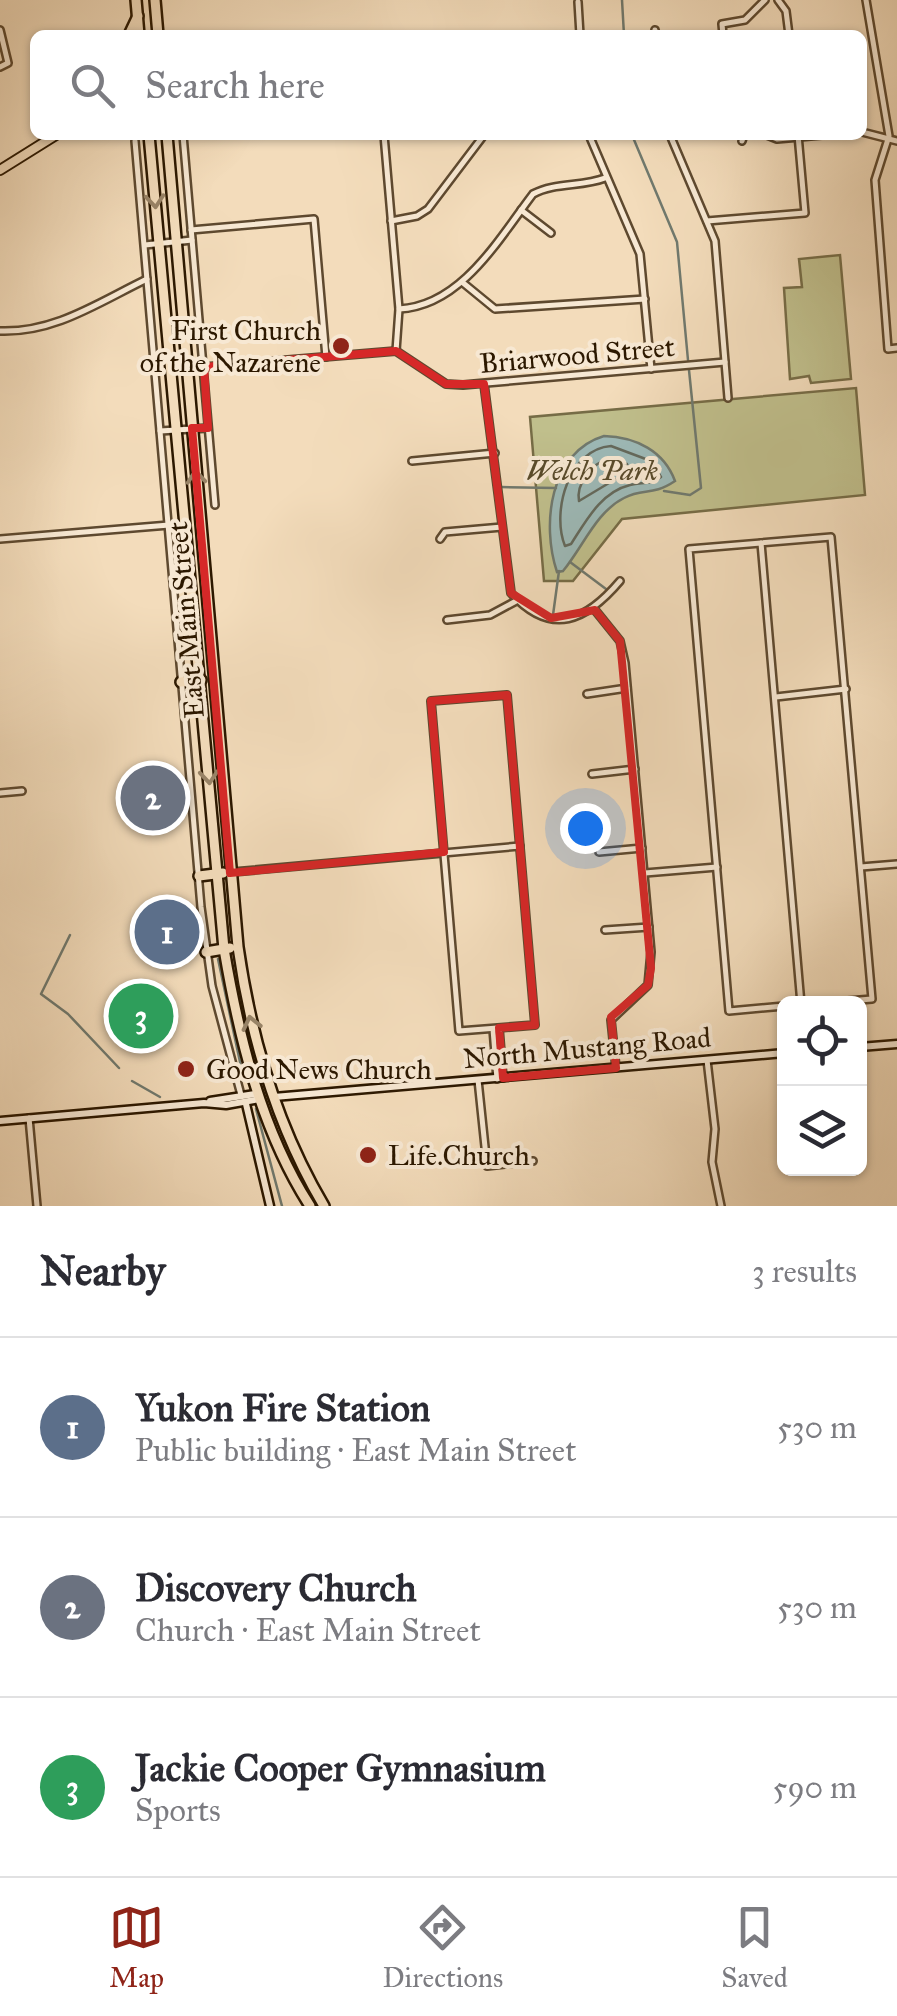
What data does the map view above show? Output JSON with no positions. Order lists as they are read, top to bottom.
{
  "streets": {
    "highway": ["East Main Street"],
    "street": ["Briarwood Street", "North Mustang Road"]
  },
  "crossings": [
    ["East Main Street", "North Mustang Road"]
  ],
  "parks": ["Welch Park"],
  "places": ["First Church of the Nazarene", "Good News Church", "Life.Church"],
  "page": {
    "search": "Search here",
    "pins": ["2", "1", "3"],
    "heading": ["Nearby", "3 results"],
    "list": [
      {
        "mark": "1",
        "name": "Yukon Fire Station",
        "note": "Public building · East Main Street",
        "value": "530 m"
      },
      {
        "mark": "2",
        "name": "Discovery Church",
        "note": "Church · East Main Street",
        "value": "530 m"
      },
      {
        "mark": "3",
        "name": "Jackie Cooper Gymnasium",
        "note": "Sports",
        "value": "590 m"
      }
    ],
    "nav": ["Map", "Directions", "Saved"]
  }
}
